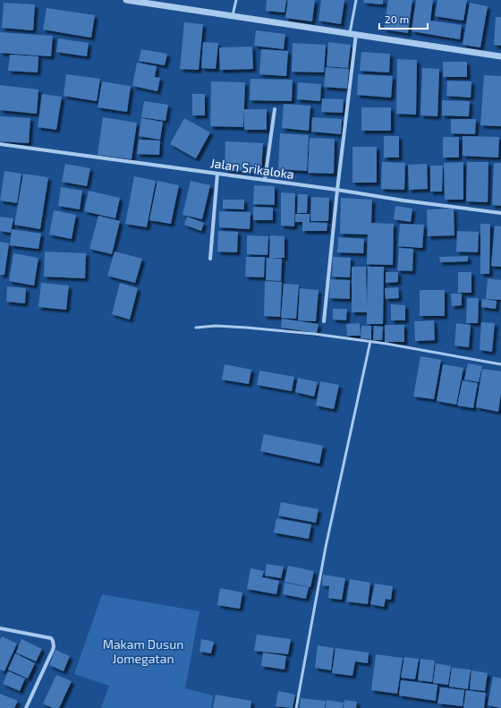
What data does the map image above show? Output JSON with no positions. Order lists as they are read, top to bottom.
{
  "streets": {
    "street": ["Jalan Srikaloka"]
  },
  "parks": ["Makam Dusun Jomegatan"],
  "scale_bar": "20 m"
}
